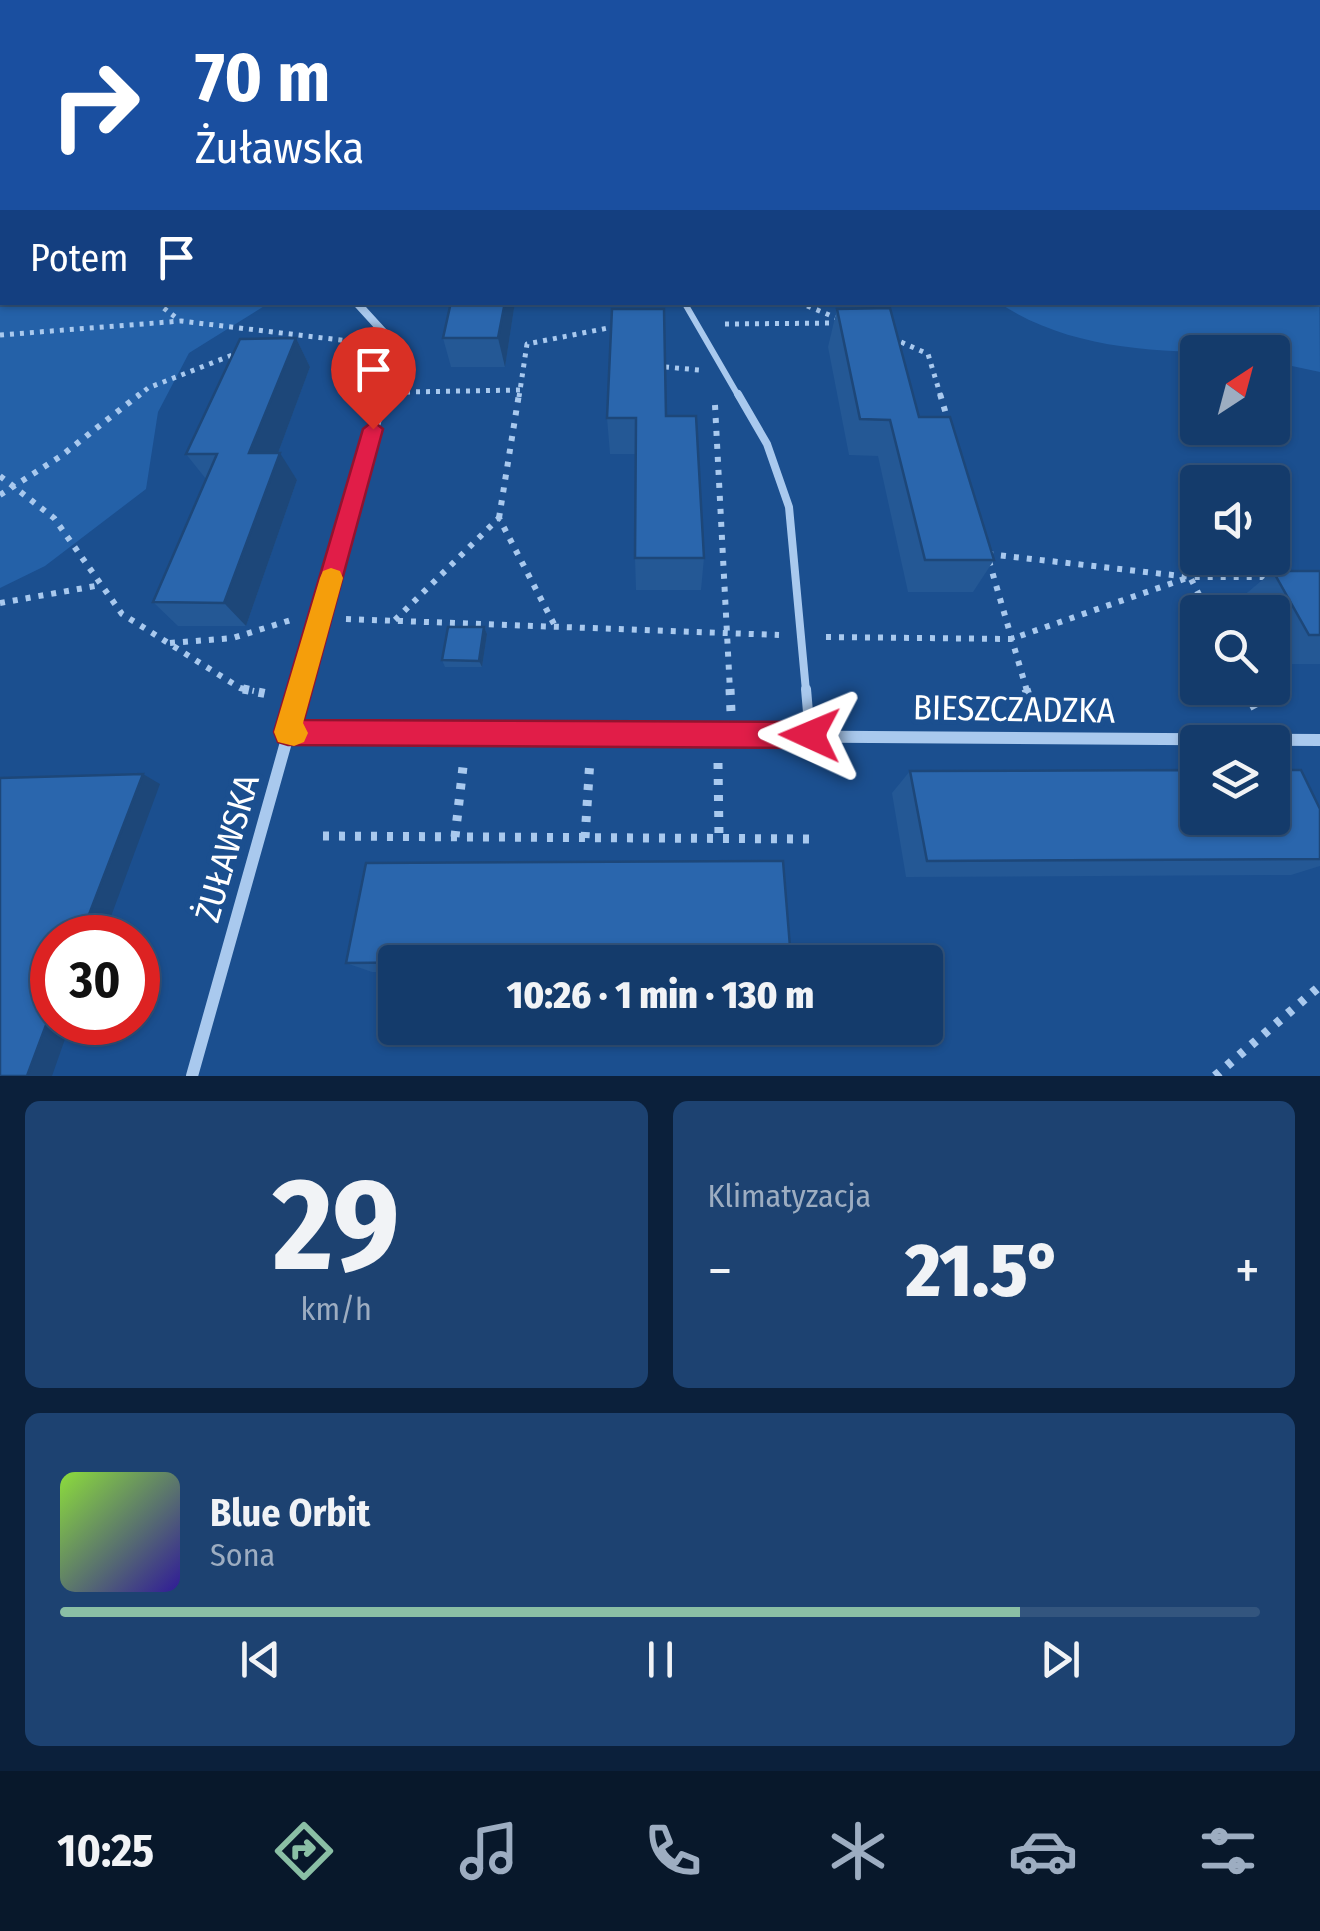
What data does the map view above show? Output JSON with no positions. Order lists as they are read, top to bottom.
{
  "streets": {
    "street": ["BIESZCZADZKA", "ŻUŁAWSKA"]
  },
  "crossings": [
    ["BIESZCZADZKA", "ŻUŁAWSKA"]
  ],
  "north": "top right",
  "page": {
    "turn": ["70 m", "Żuławska"],
    "then": "Potem",
    "limit": "30",
    "trip": "10:26 · 1 min · 130 m",
    "tile": [
      ["29", "km/h"],
      "Klimatyzacja"
    ],
    "heat": ["−", "21.5°", "+"],
    "song": ["Blue Orbit", "Sona"],
    "tabs": "10:25"
  }
}
